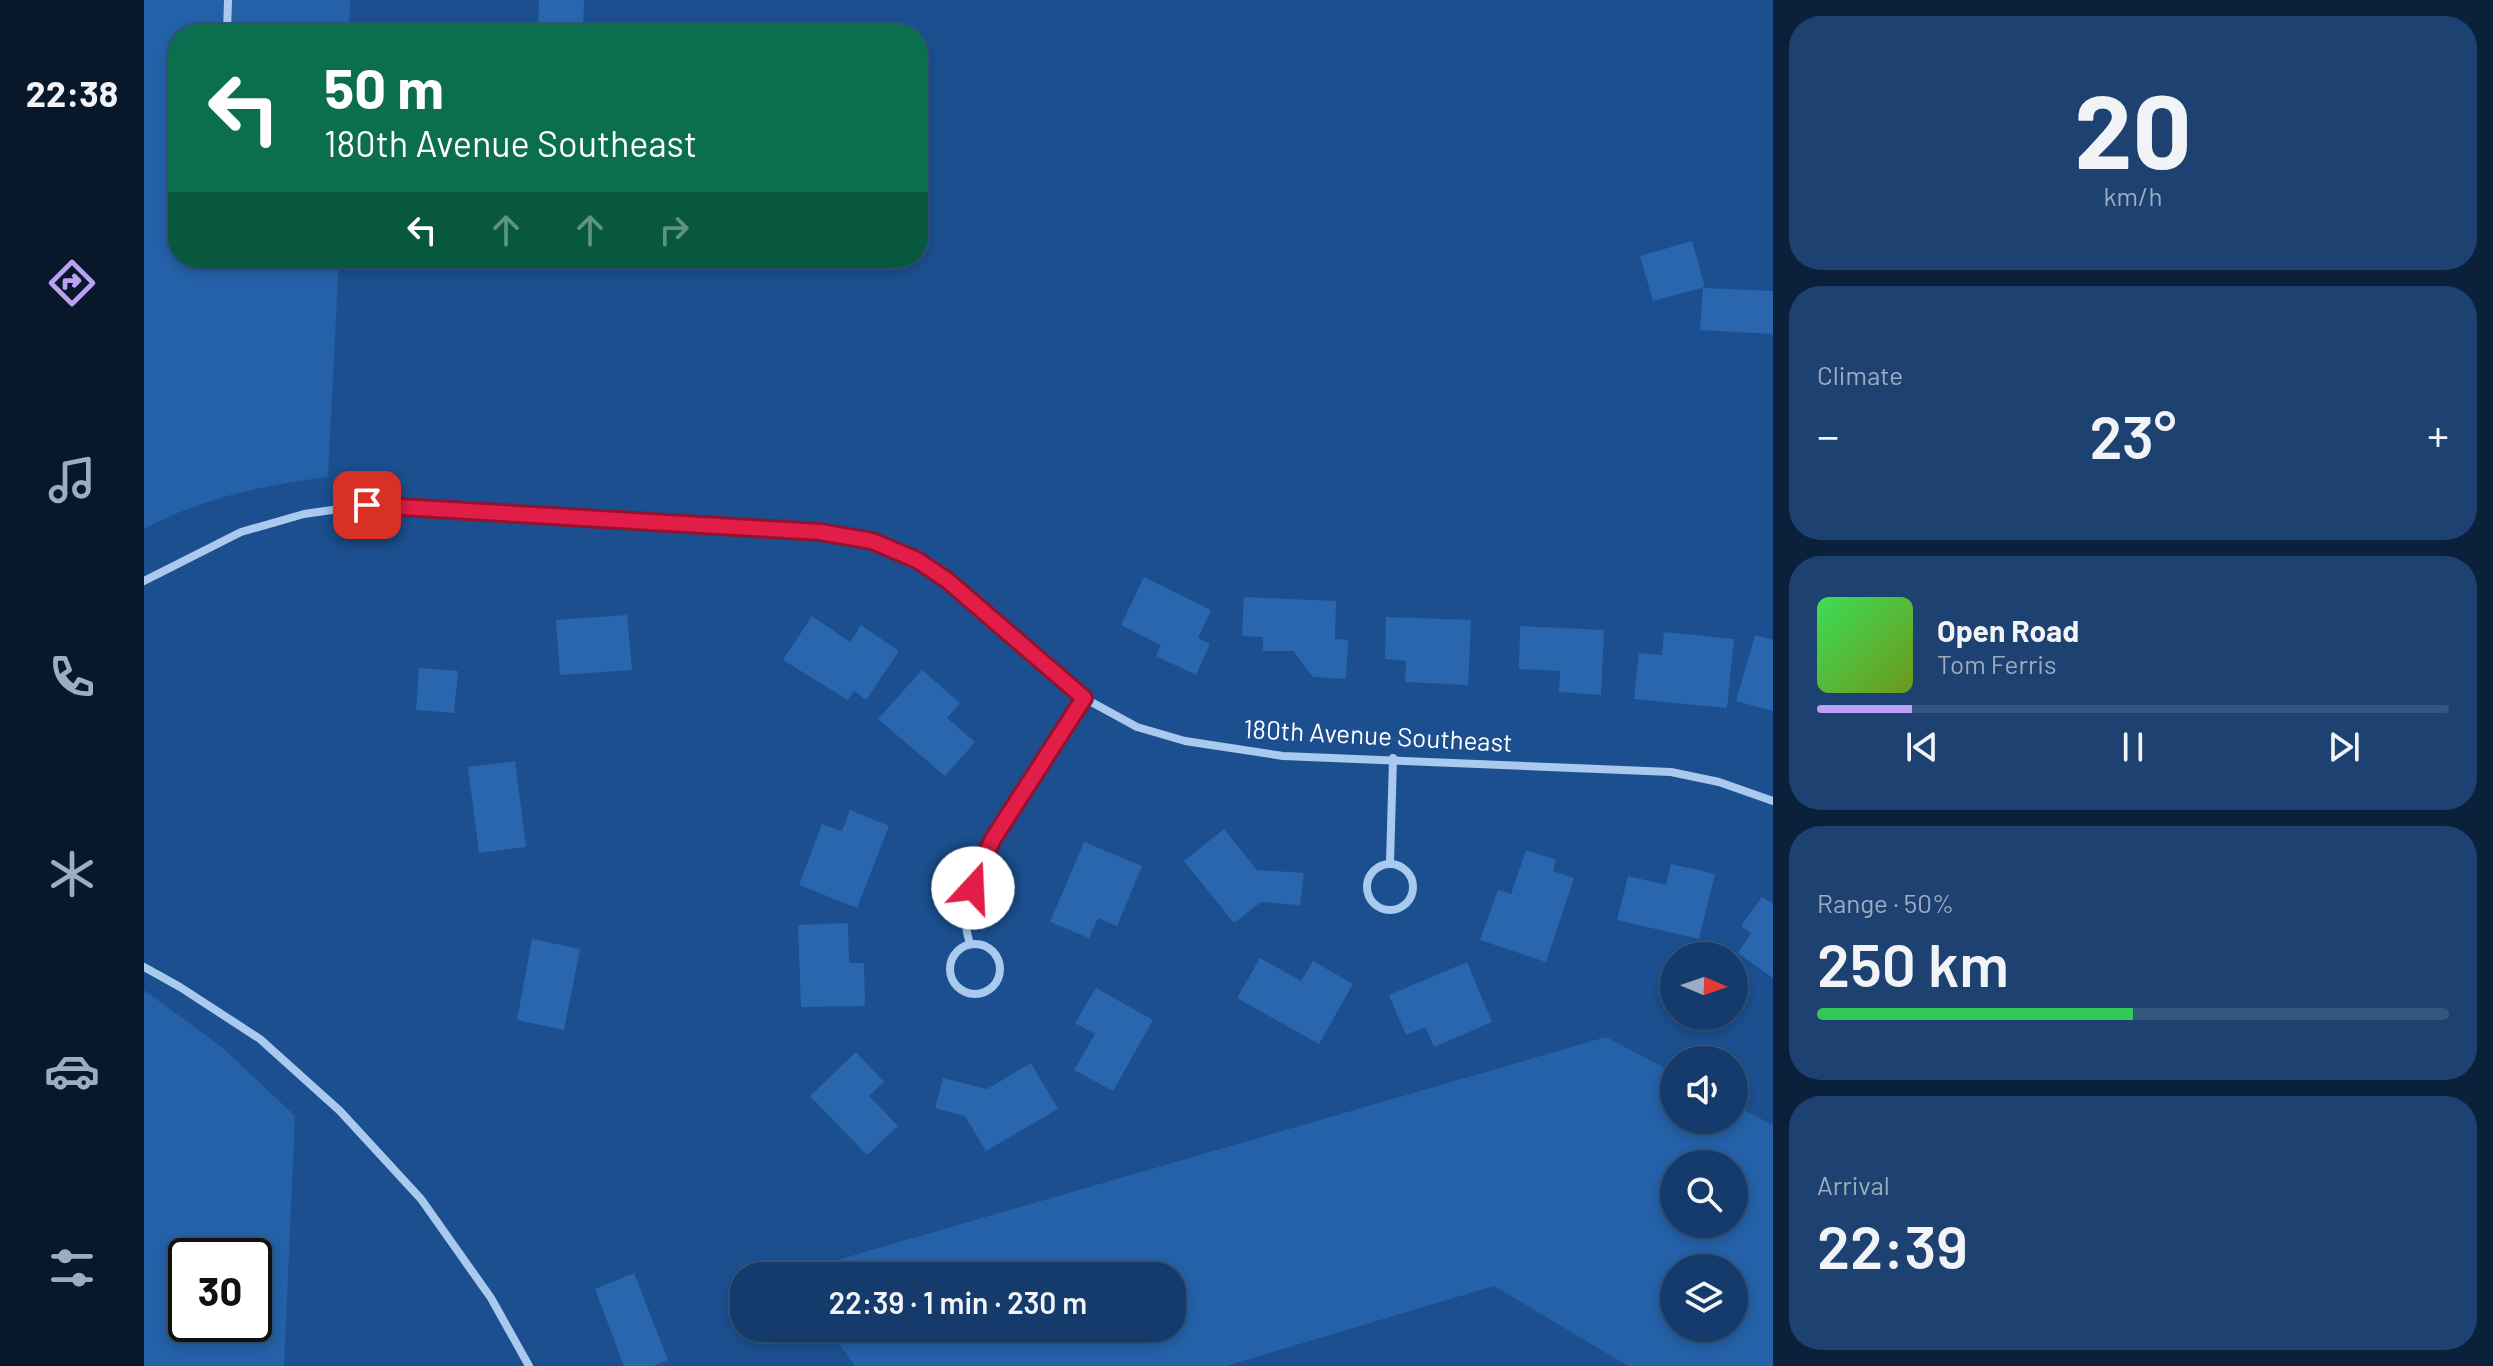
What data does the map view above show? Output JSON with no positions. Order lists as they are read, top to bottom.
{
  "streets": {
    "street": ["180th Avenue Southeast"]
  },
  "north": "right",
  "page": {
    "tabs": "22:38",
    "tile": [
      ["20", "km/h"],
      "Climate",
      ["Range · 50%", "250 km"],
      ["Arrival", "22:39"]
    ],
    "turn": ["50 m", "180th Avenue Southeast"],
    "heat": ["−", "23°", "+"],
    "song": ["Open Road", "Tom Ferris"],
    "limit": "30",
    "trip": "22:39 · 1 min · 230 m"
  }
}
